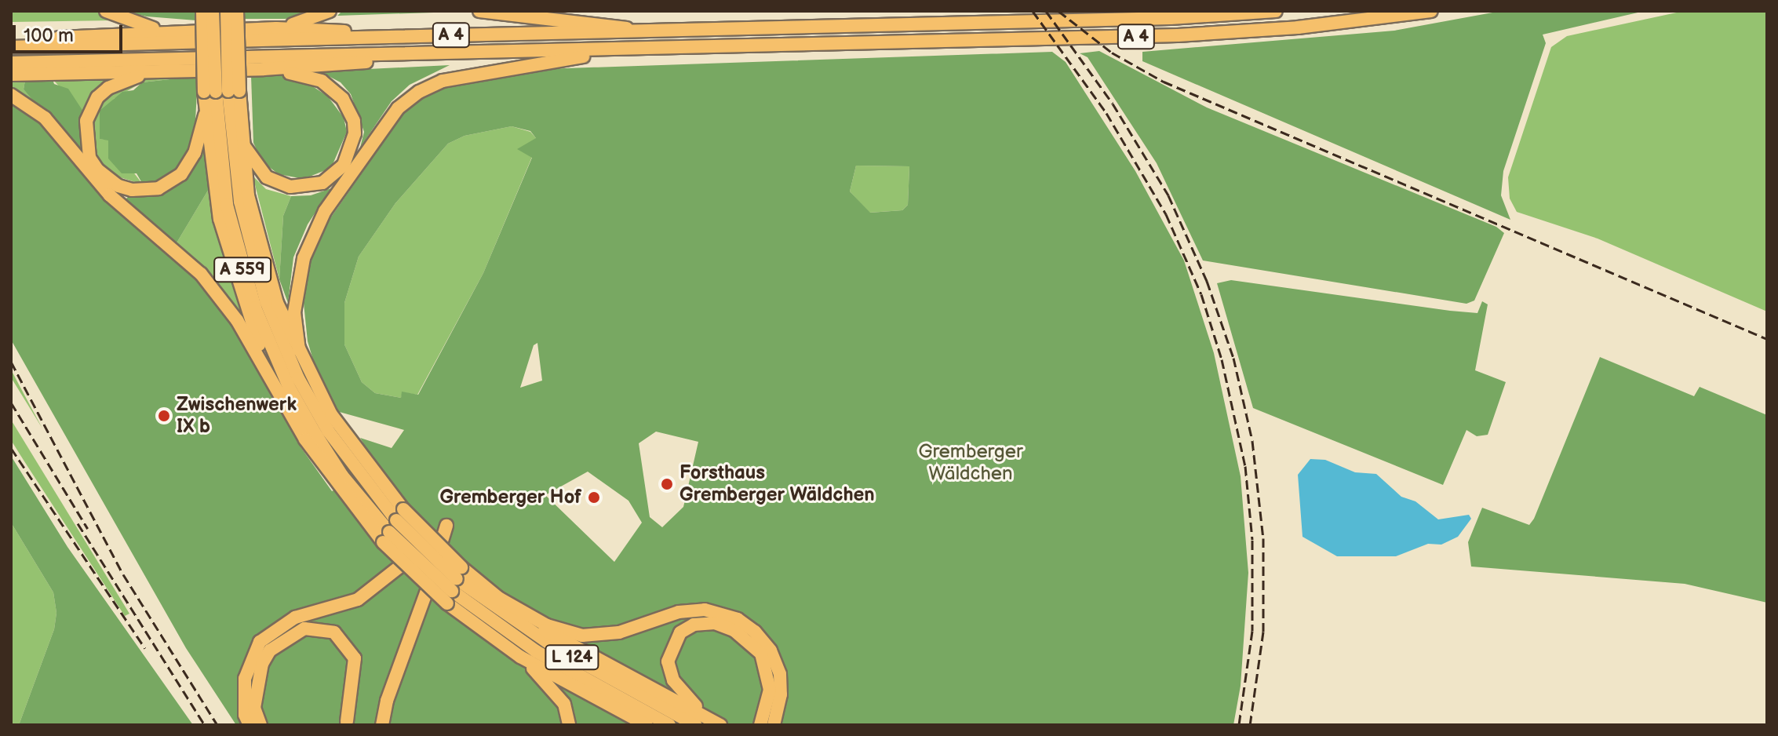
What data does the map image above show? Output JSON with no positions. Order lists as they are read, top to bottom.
{
  "streets": {
    "highway": ["A 4", "A 559", "L 124"]
  },
  "parks": ["Gremberger Wäldchen"],
  "places": ["Zwischenwerk IX b", "Forsthaus Gremberger Wäldchen", "Gremberger Hof"],
  "scale_bar": "100 m"
}
